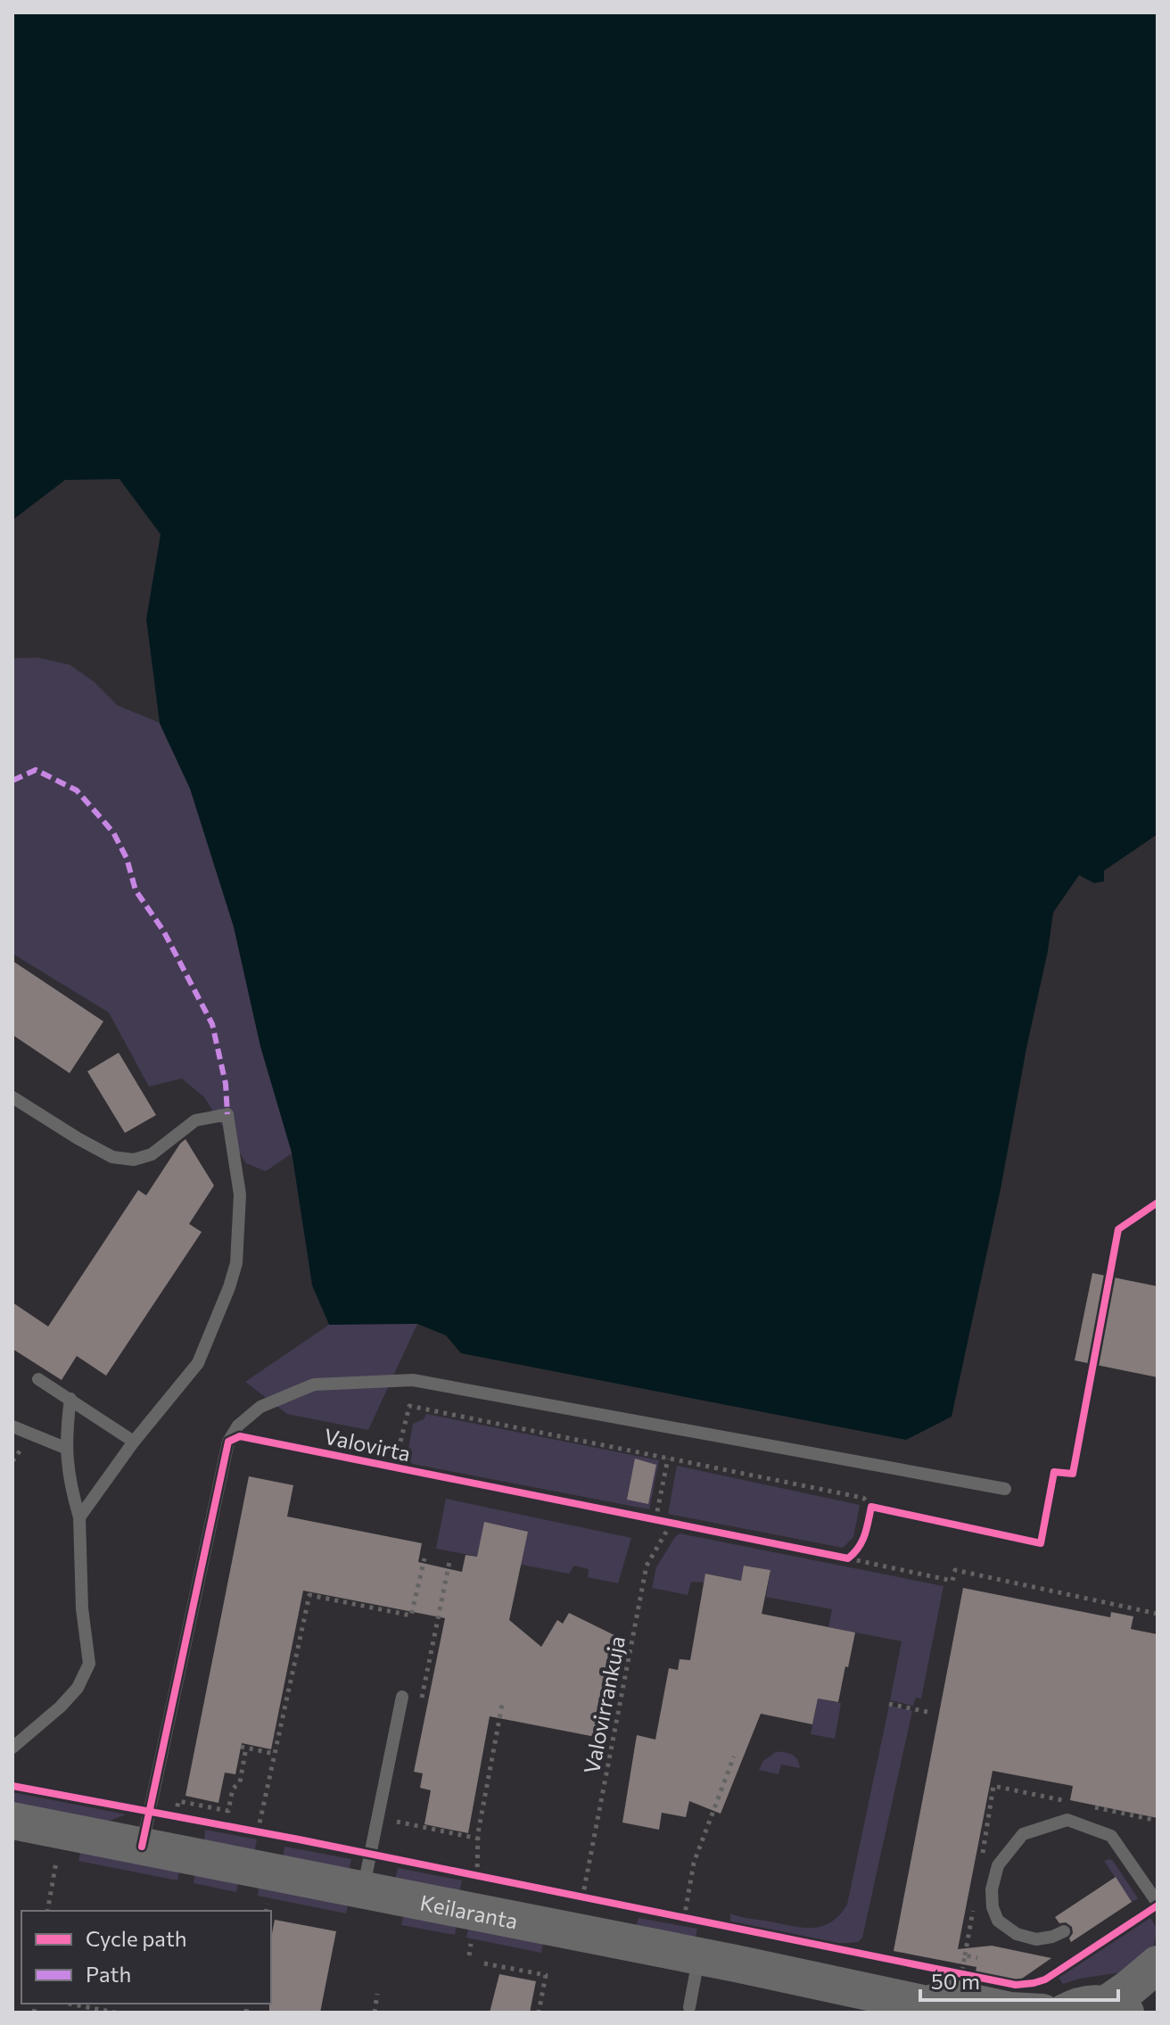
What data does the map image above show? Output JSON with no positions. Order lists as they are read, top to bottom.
{
  "streets": {
    "street": ["Keilaranta"],
    "path": ["Valovirrankuja"],
    "cycle path": ["Valovirta"]
  },
  "legend": ["Cycle path", "Path"],
  "scale_bar": "50 m"
}
